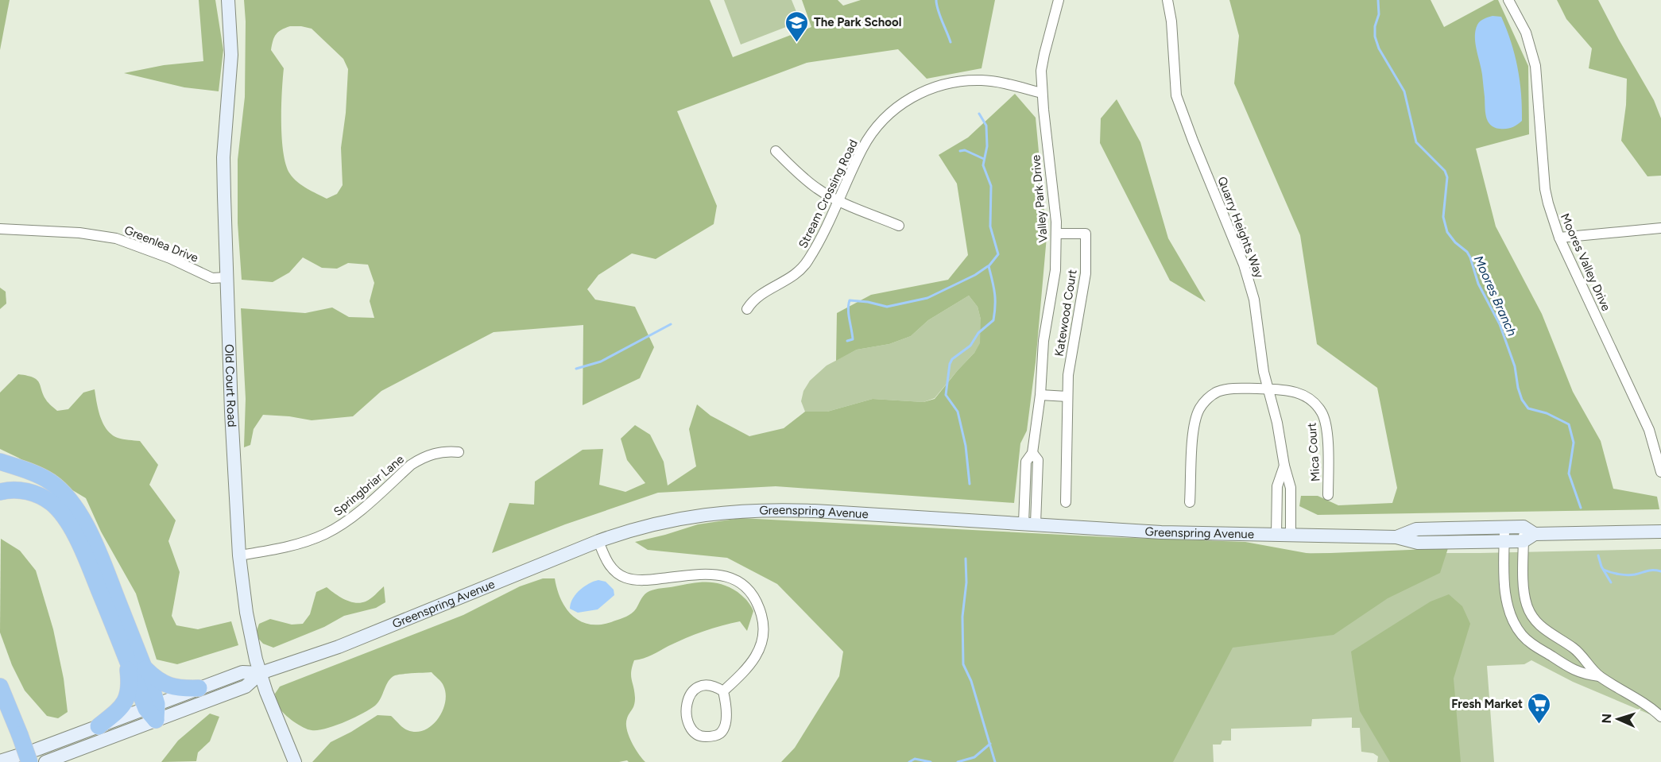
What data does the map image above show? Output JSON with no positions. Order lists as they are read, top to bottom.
{
  "streets": {
    "main road": ["Old Court Road", "Greenspring Avenue"],
    "street": [
      "Stream Crossing Road",
      "Valley Park Drive",
      "Quarry Heights Way",
      "Greenlea Drive",
      "Moores Valley Drive",
      "Katewood Court",
      "Mica Court",
      "Springbriar Lane"
    ]
  },
  "crossings": [
    ["Stream Crossing Road", "Valley Park Drive"],
    ["Valley Park Drive", "Katewood Court"],
    ["Valley Park Drive", "Greenspring Avenue"],
    ["Quarry Heights Way", "Mica Court"],
    ["Quarry Heights Way", "Greenspring Avenue"],
    ["Greenlea Drive", "Old Court Road"],
    ["Old Court Road", "Springbriar Lane"],
    ["Old Court Road", "Greenspring Avenue"]
  ],
  "water": ["Moores Branch"],
  "places": {
    "school or university": ["The Park School"],
    "supermarket": ["Fresh Market"]
  },
  "north": "left"
}
